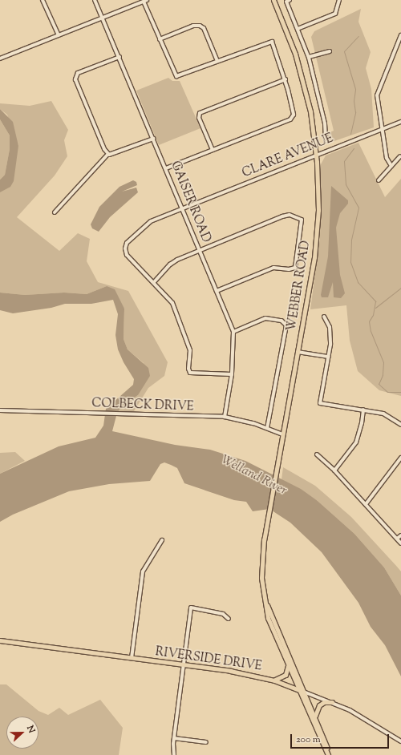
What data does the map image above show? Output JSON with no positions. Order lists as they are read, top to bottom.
{
  "streets": {
    "main road": ["WEBBER ROAD", "RIVERSIDE DRIVE"],
    "street": ["CLARE AVENUE", "GAISER ROAD", "COLBECK DRIVE"]
  },
  "crossings": [
    ["CLARE AVENUE", "GAISER ROAD"],
    ["CLARE AVENUE", "WEBBER ROAD"],
    ["GAISER ROAD", "COLBECK DRIVE"],
    ["WEBBER ROAD", "COLBECK DRIVE"],
    ["WEBBER ROAD", "RIVERSIDE DRIVE"]
  ],
  "water": ["Welland River"],
  "scale_bar": "200 m",
  "north": "right"
}
